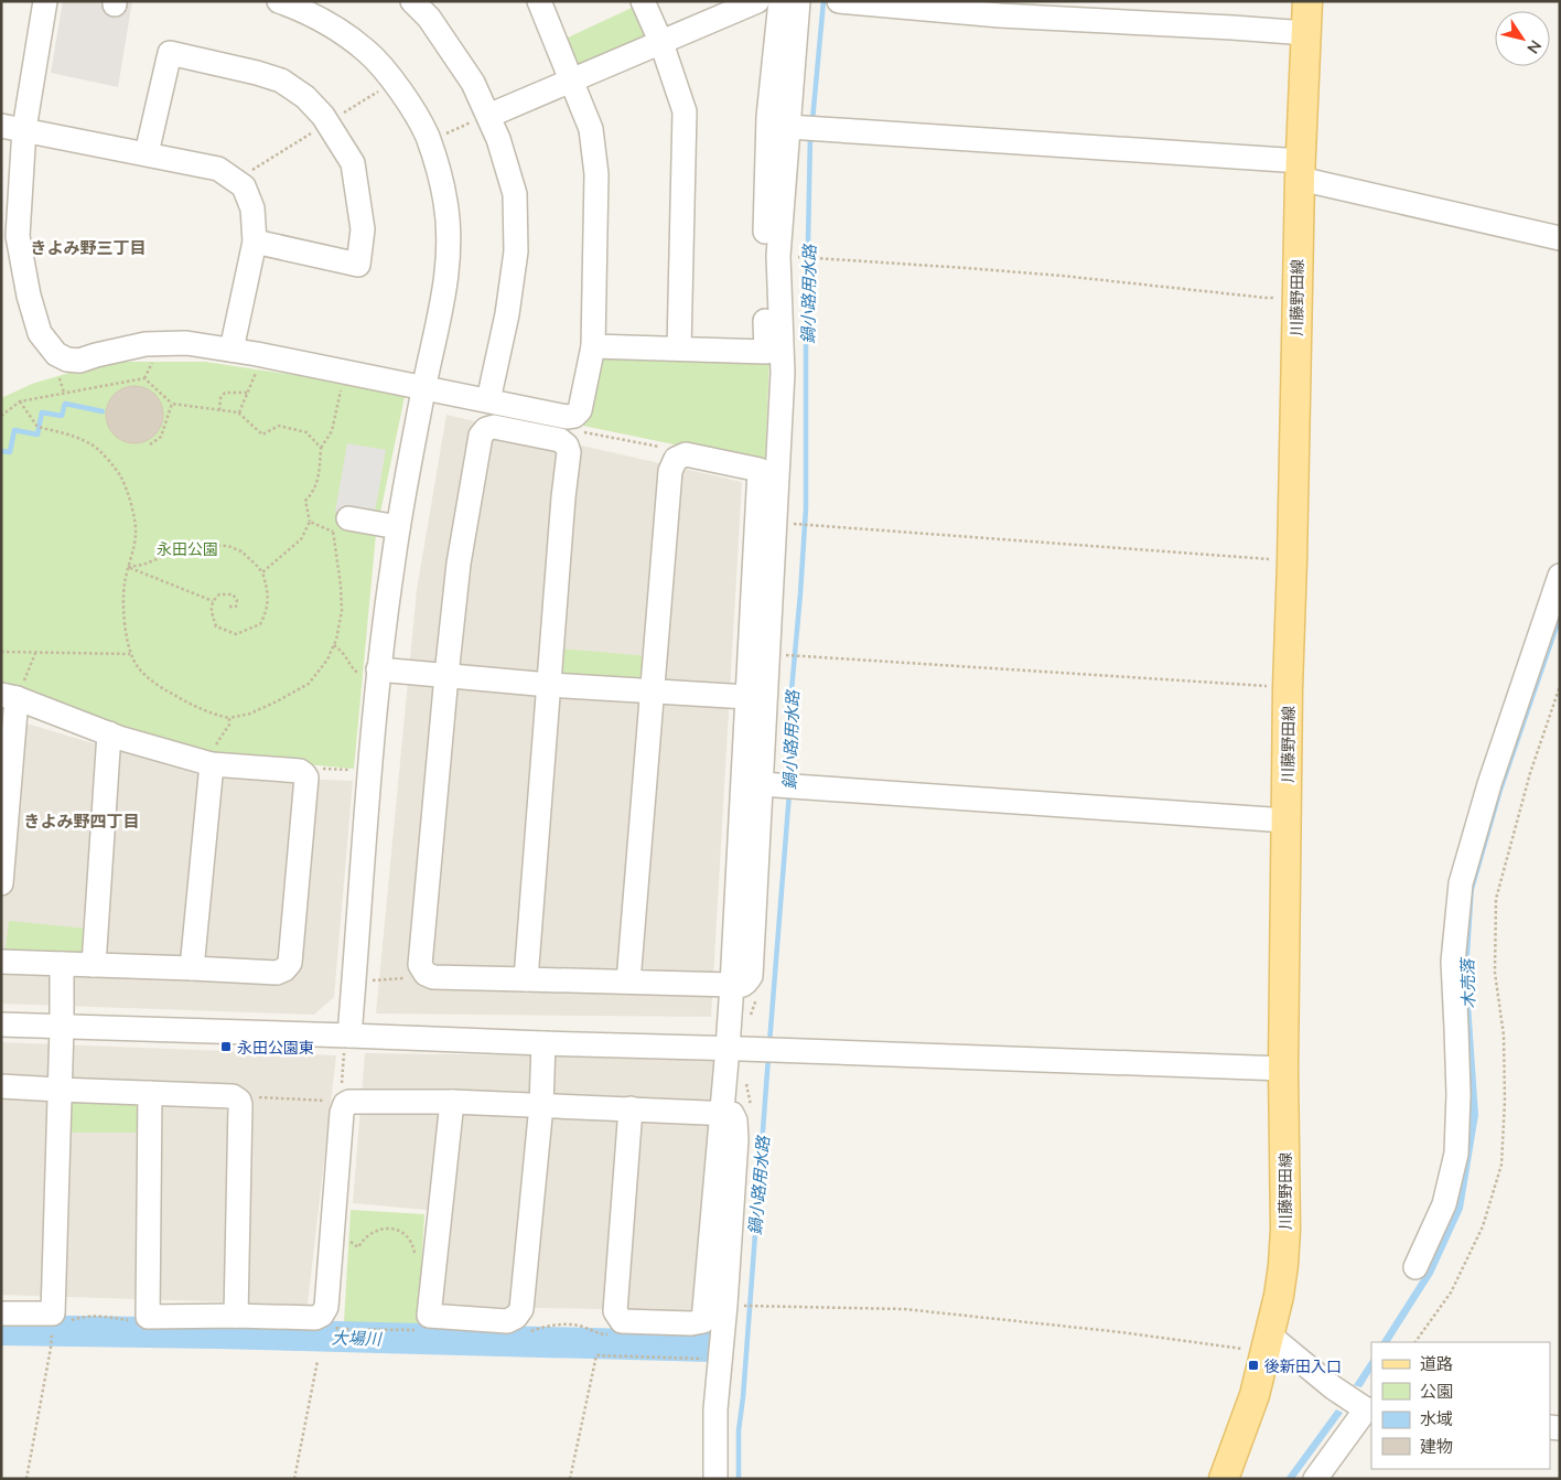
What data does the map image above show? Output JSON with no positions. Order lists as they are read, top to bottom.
{
  "streets": {
    "main road": ["川藤野田線"]
  },
  "districts": ["きよみ野三丁目", "きよみ野四丁目"],
  "water": ["鍋小路用水路", "木売落", "大場川"],
  "parks": ["永田公園"],
  "places": {
    "transit": ["永田公園東", "後新田入口"]
  },
  "legend": [
    "道路",
    "公園",
    "水域",
    "建物"
  ],
  "north": "bottom right"
}
